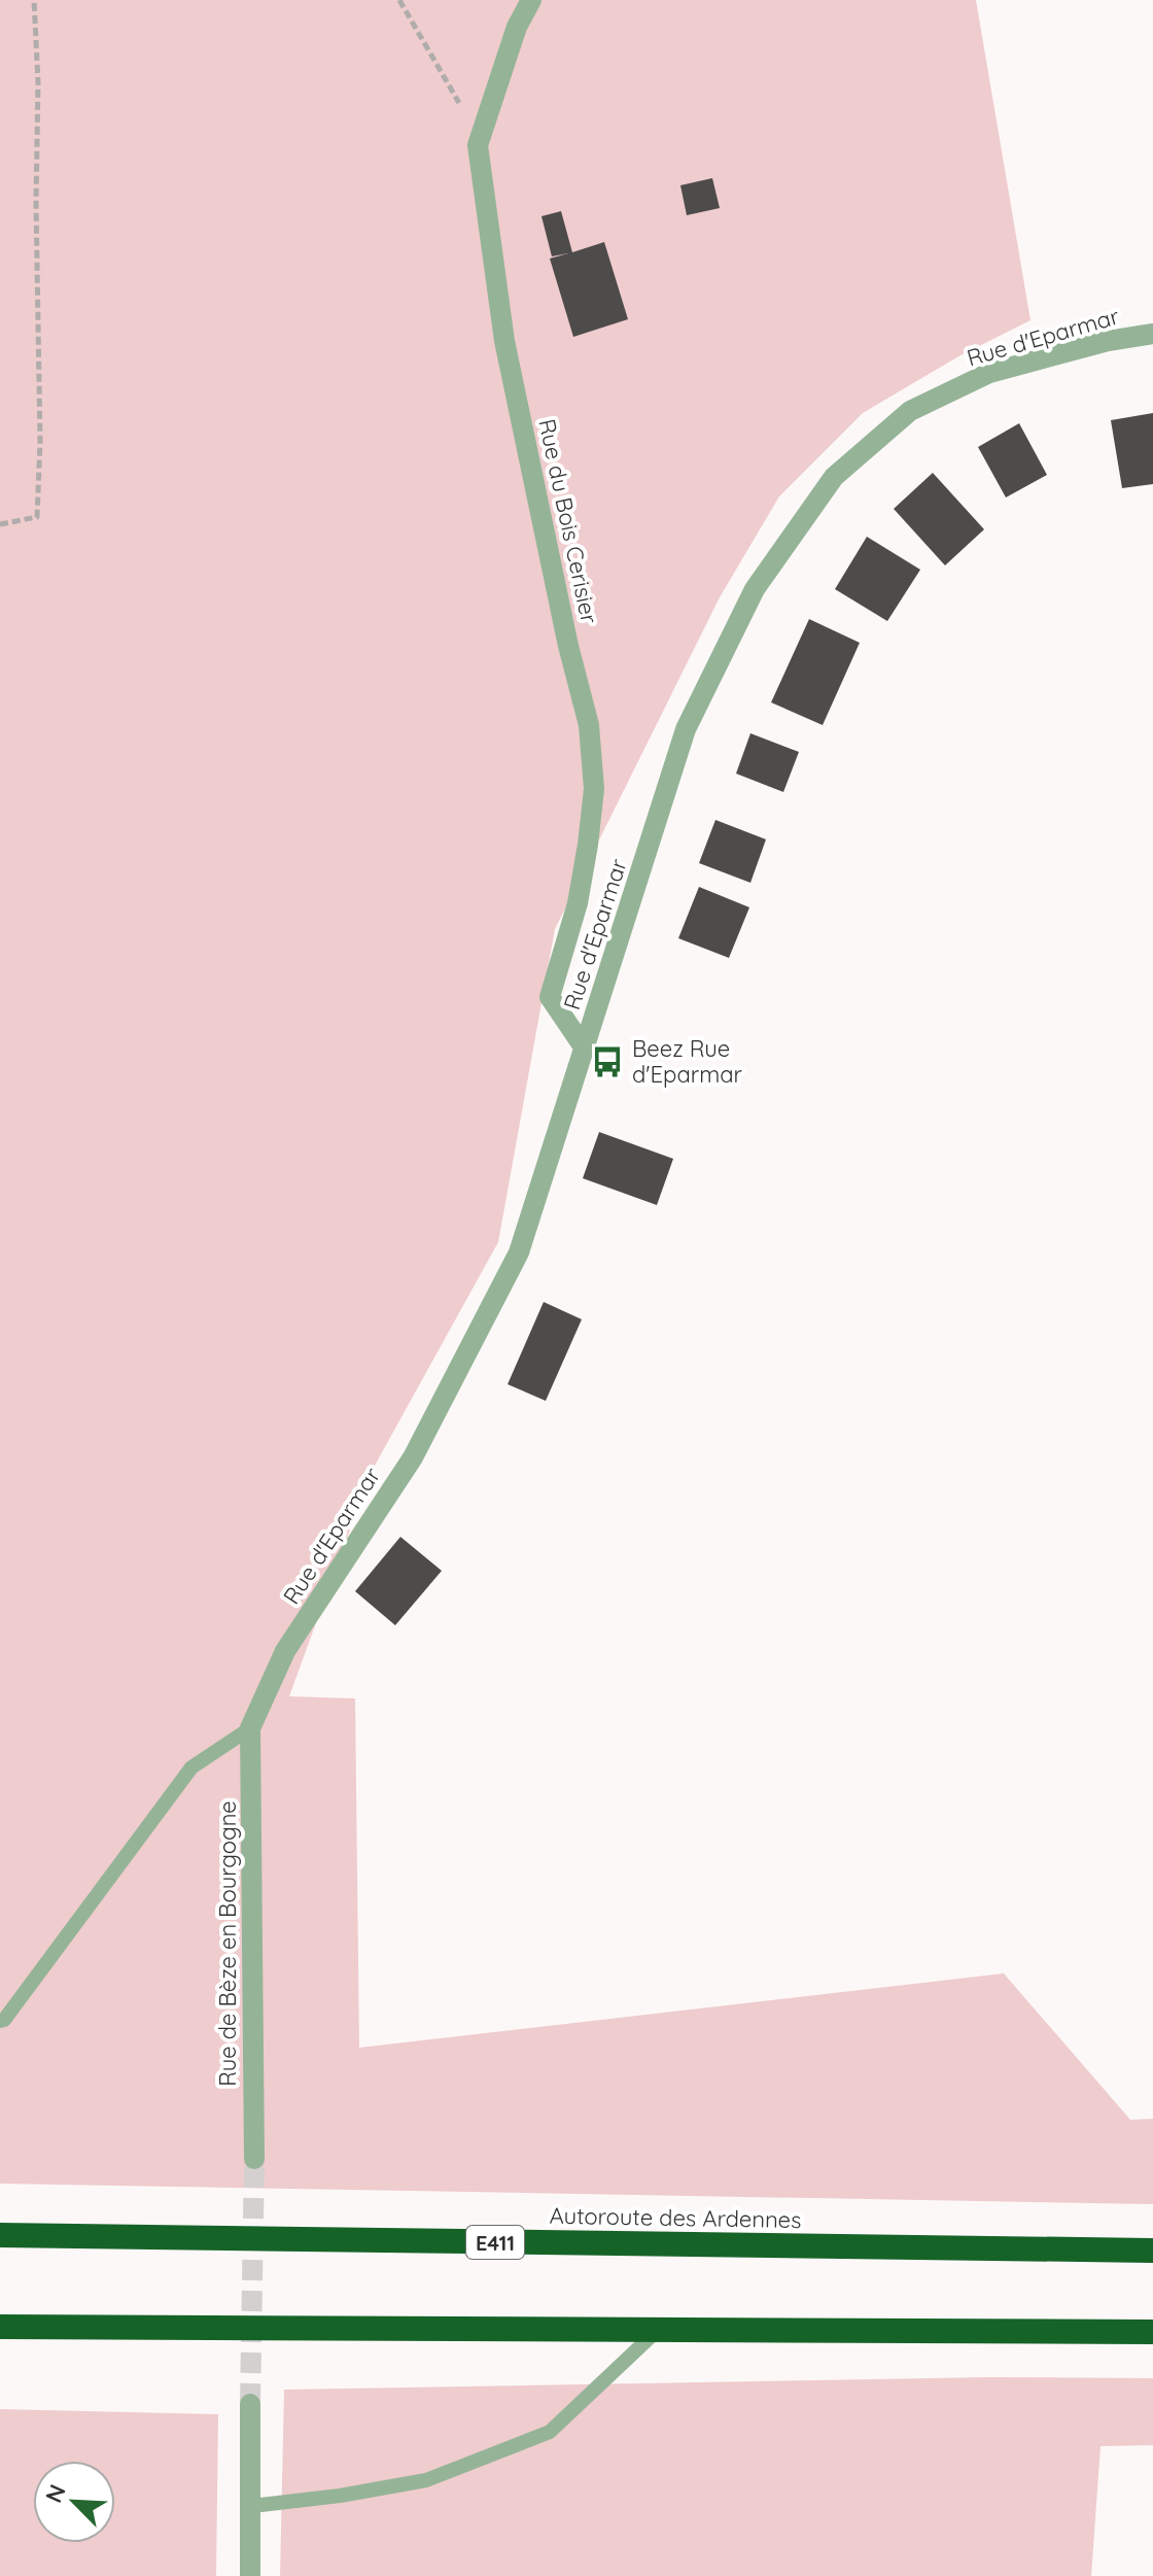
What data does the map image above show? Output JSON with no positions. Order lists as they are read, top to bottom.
{
  "streets": {
    "highway": ["Autoroute des Ardennes", "E411"],
    "street": ["Rue d'Eparmar", "Rue du Bois Cerisier", "Rue de Bèze en Bourgogne"]
  },
  "crossings": [
    ["Rue d'Eparmar", "Rue du Bois Cerisier"],
    ["Rue d'Eparmar", "Rue de Bèze en Bourgogne"]
  ],
  "places": {
    "bus stop": ["Beez Rue d'Eparmar"]
  },
  "north": "top left"
}
